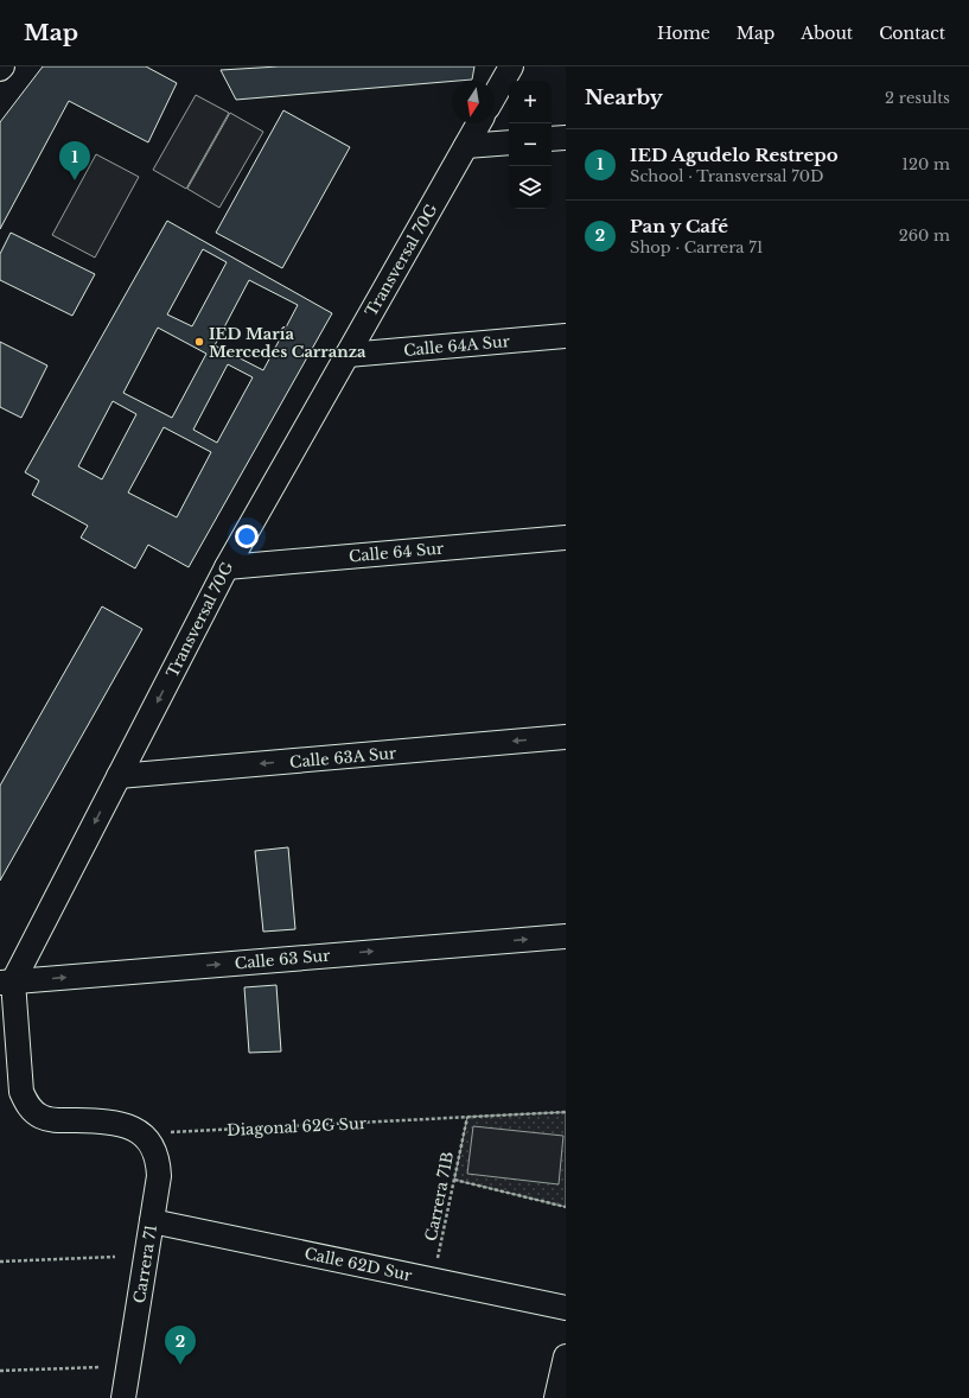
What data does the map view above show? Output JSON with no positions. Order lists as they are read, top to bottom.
{
  "streets": {
    "street": [
      "Transversal 70G",
      "Calle 64A Sur",
      "Calle 64 Sur",
      "Calle 63A Sur",
      "Calle 63 Sur",
      "Carrera 71",
      "Calle 62D Sur"
    ],
    "path": ["Diagonal 62G Sur", "Carrera 71B"]
  },
  "crossings": [
    ["Transversal 70G", "Calle 64A Sur"],
    ["Transversal 70G", "Calle 64 Sur"],
    ["Transversal 70G", "Calle 63A Sur"],
    ["Transversal 70G", "Calle 63 Sur"],
    ["Diagonal 62G Sur", "Carrera 71B"],
    ["Diagonal 62G Sur", "Carrera 71"],
    ["Carrera 71B", "Calle 62D Sur"],
    ["Carrera 71", "Calle 62D Sur"]
  ],
  "one_way": ["Transversal 70G", "Calle 63A Sur", "Calle 63 Sur"],
  "places": ["IED María Mercedes Carranza"],
  "north": "bottom",
  "page": {
    "header": "Map",
    "nav": [
      "Home",
      "Map",
      "About",
      "Contact"
    ],
    "heading": ["Nearby", "2 results"],
    "map_buttons": ["+", "−"],
    "list": [
      {
        "mark": "1",
        "name": "IED Agudelo Restrepo",
        "note": "School · Transversal 70D",
        "value": "120 m"
      },
      {
        "mark": "2",
        "name": "Pan y Café",
        "note": "Shop · Carrera 71",
        "value": "260 m"
      }
    ],
    "pins": ["1", "2"]
  }
}
